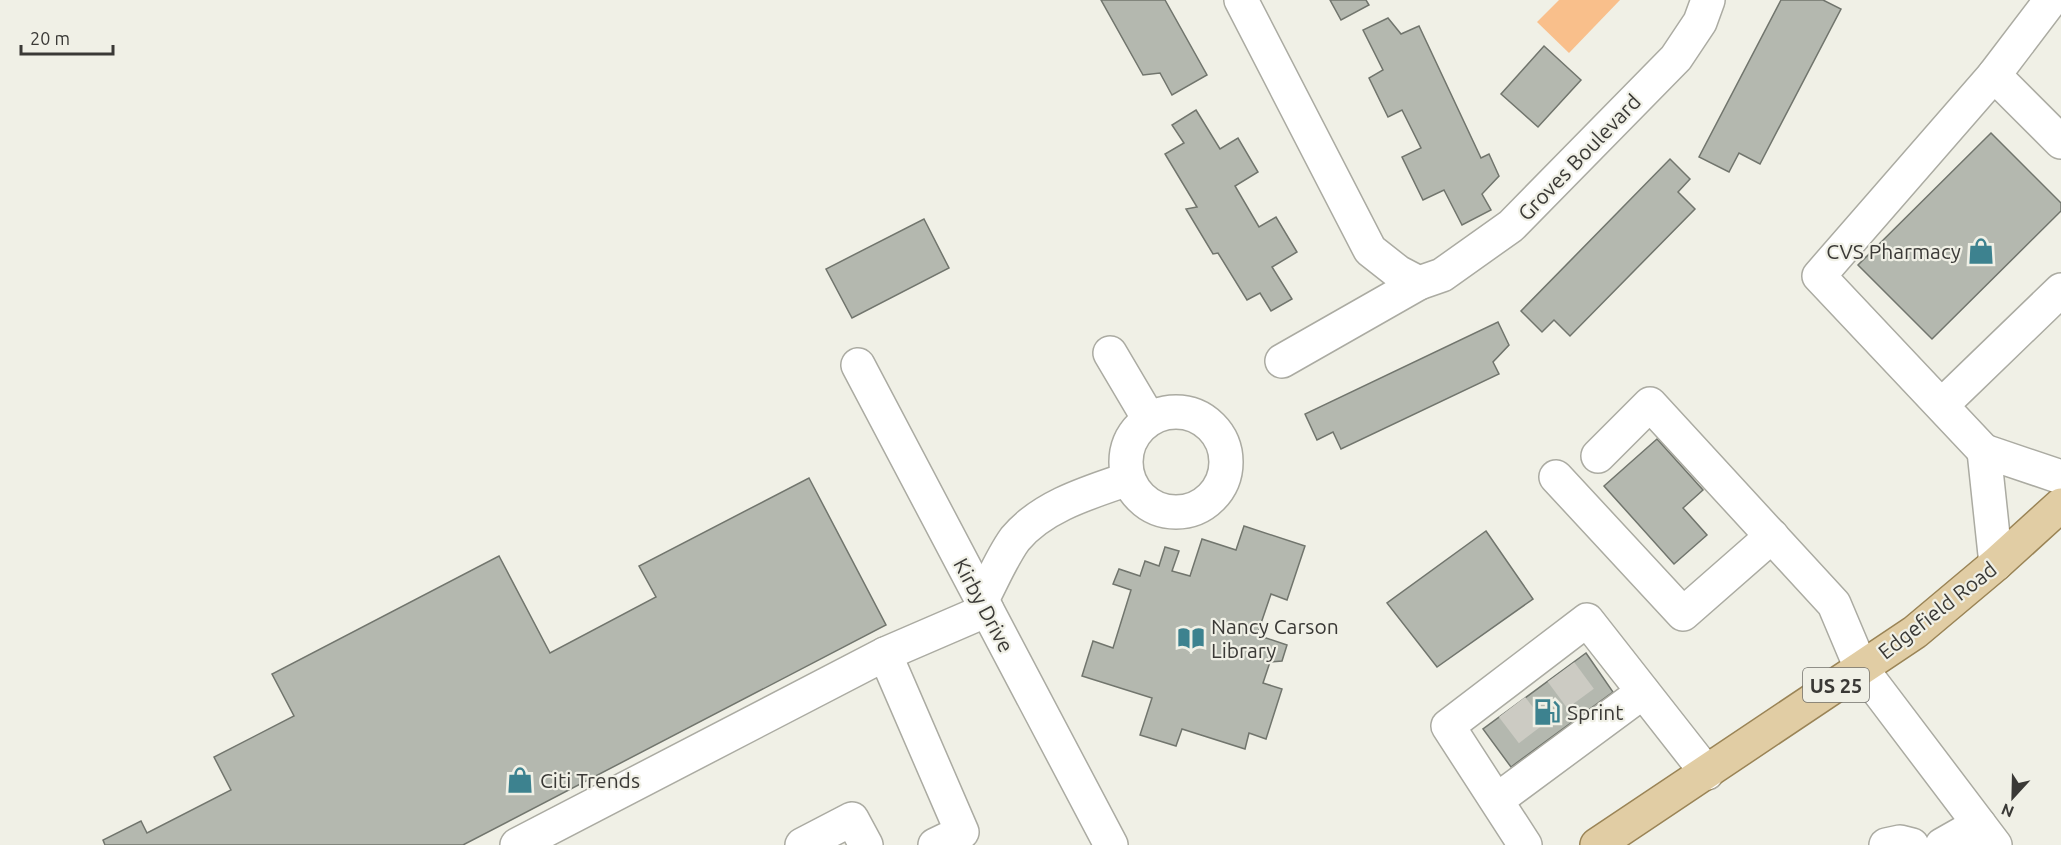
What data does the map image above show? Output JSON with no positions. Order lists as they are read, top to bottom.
{
  "streets": {
    "main road": ["Edgefield Road", "US 25"],
    "street": ["Groves Boulevard", "Kirby Drive"]
  },
  "places": {
    "shop": ["CVS Pharmacy", "Citi Trends"],
    "library": ["Nancy Carson Library"],
    "fuel station": ["Sprint"]
  },
  "scale_bar": "20 m",
  "north": "bottom"
}
